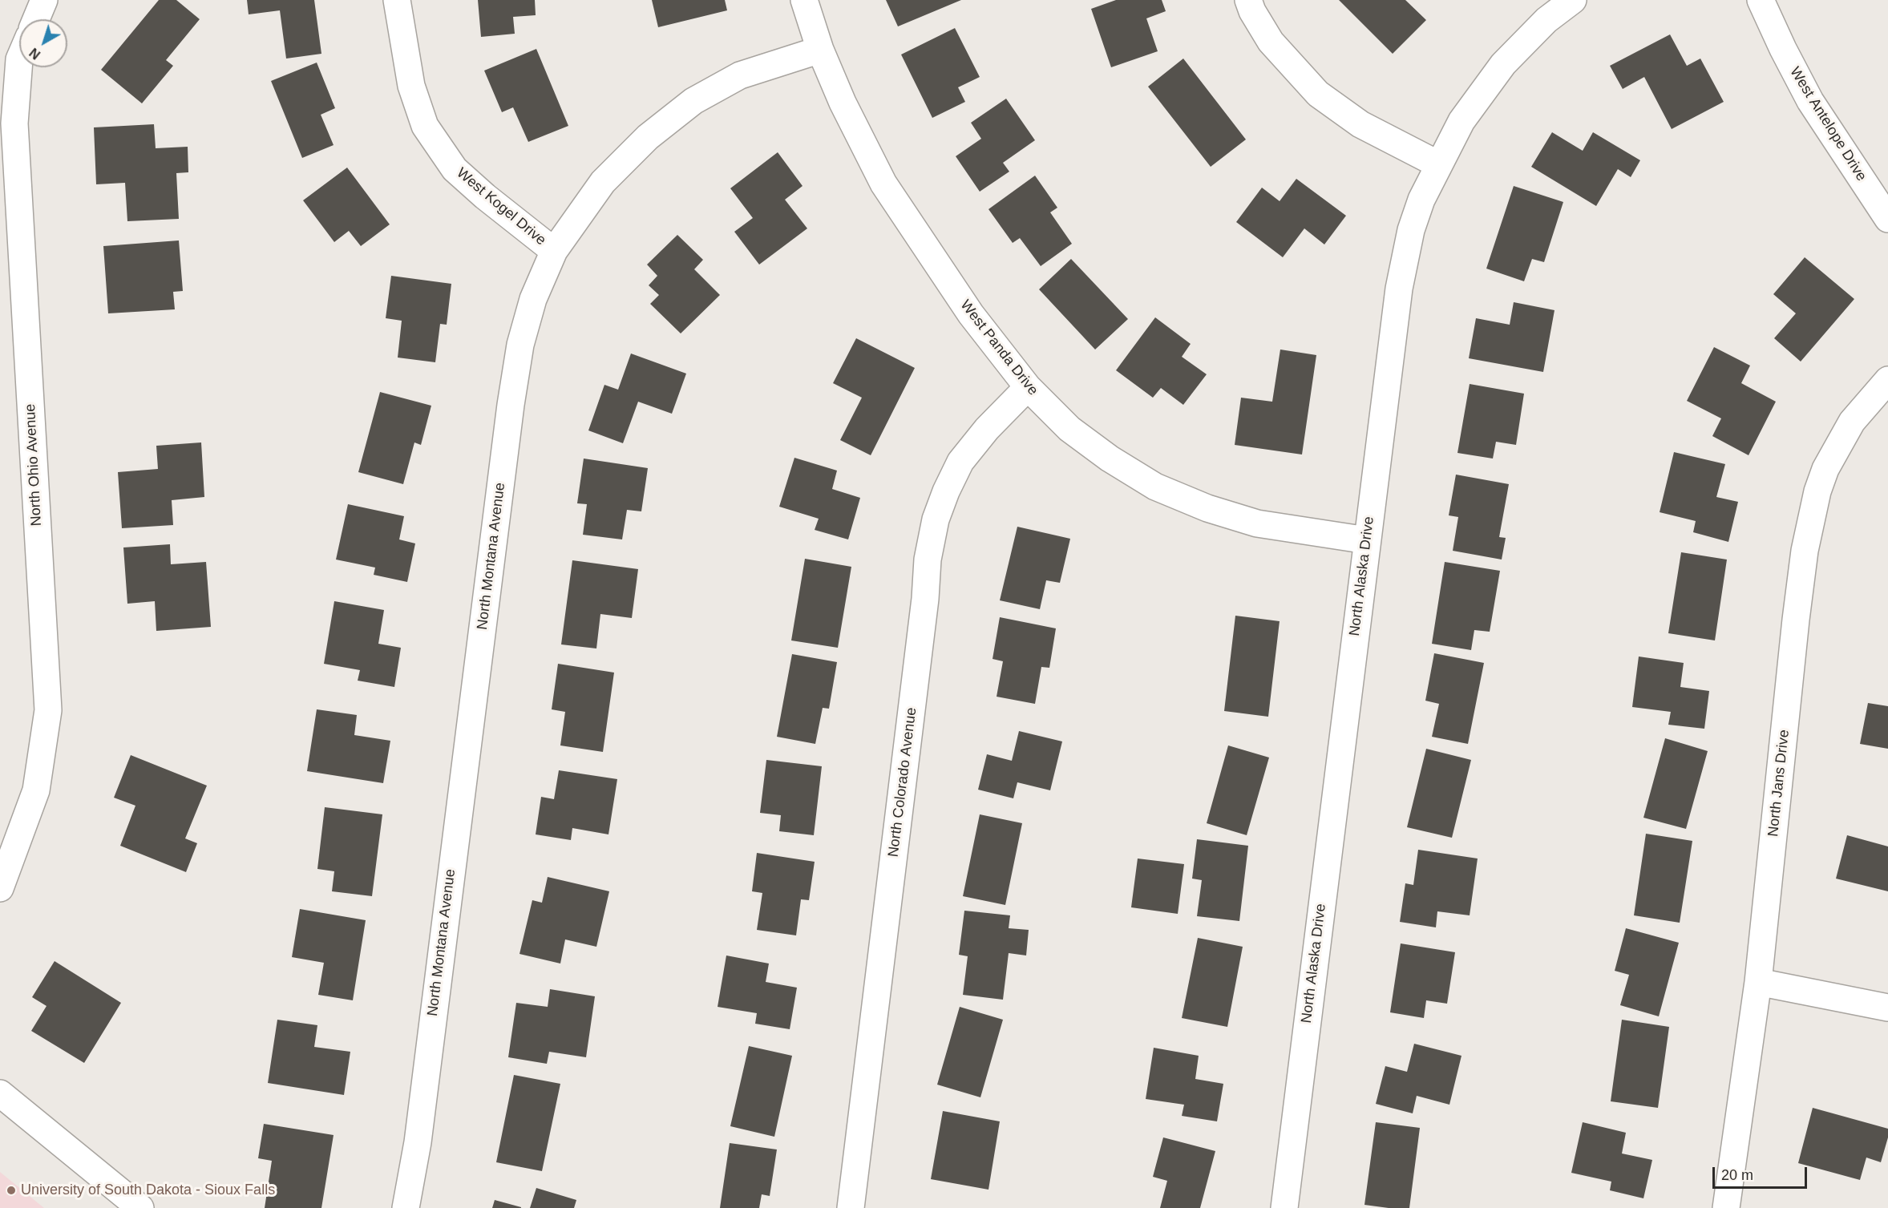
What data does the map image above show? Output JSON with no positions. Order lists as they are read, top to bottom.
{
  "streets": {
    "street": [
      "West Antelope Drive",
      "West Kogel Drive",
      "West Panda Drive",
      "North Ohio Avenue",
      "North Montana Avenue",
      "North Alaska Drive",
      "North Colorado Avenue",
      "North Jans Drive"
    ]
  },
  "crossings": [
    ["West Kogel Drive", "North Montana Avenue"],
    ["West Panda Drive", "North Montana Avenue"],
    ["West Panda Drive", "North Alaska Drive"],
    ["West Panda Drive", "North Colorado Avenue"]
  ],
  "places": ["University of South Dakota - Sioux Falls"],
  "scale_bar": "20 m",
  "north": "bottom left"
}
